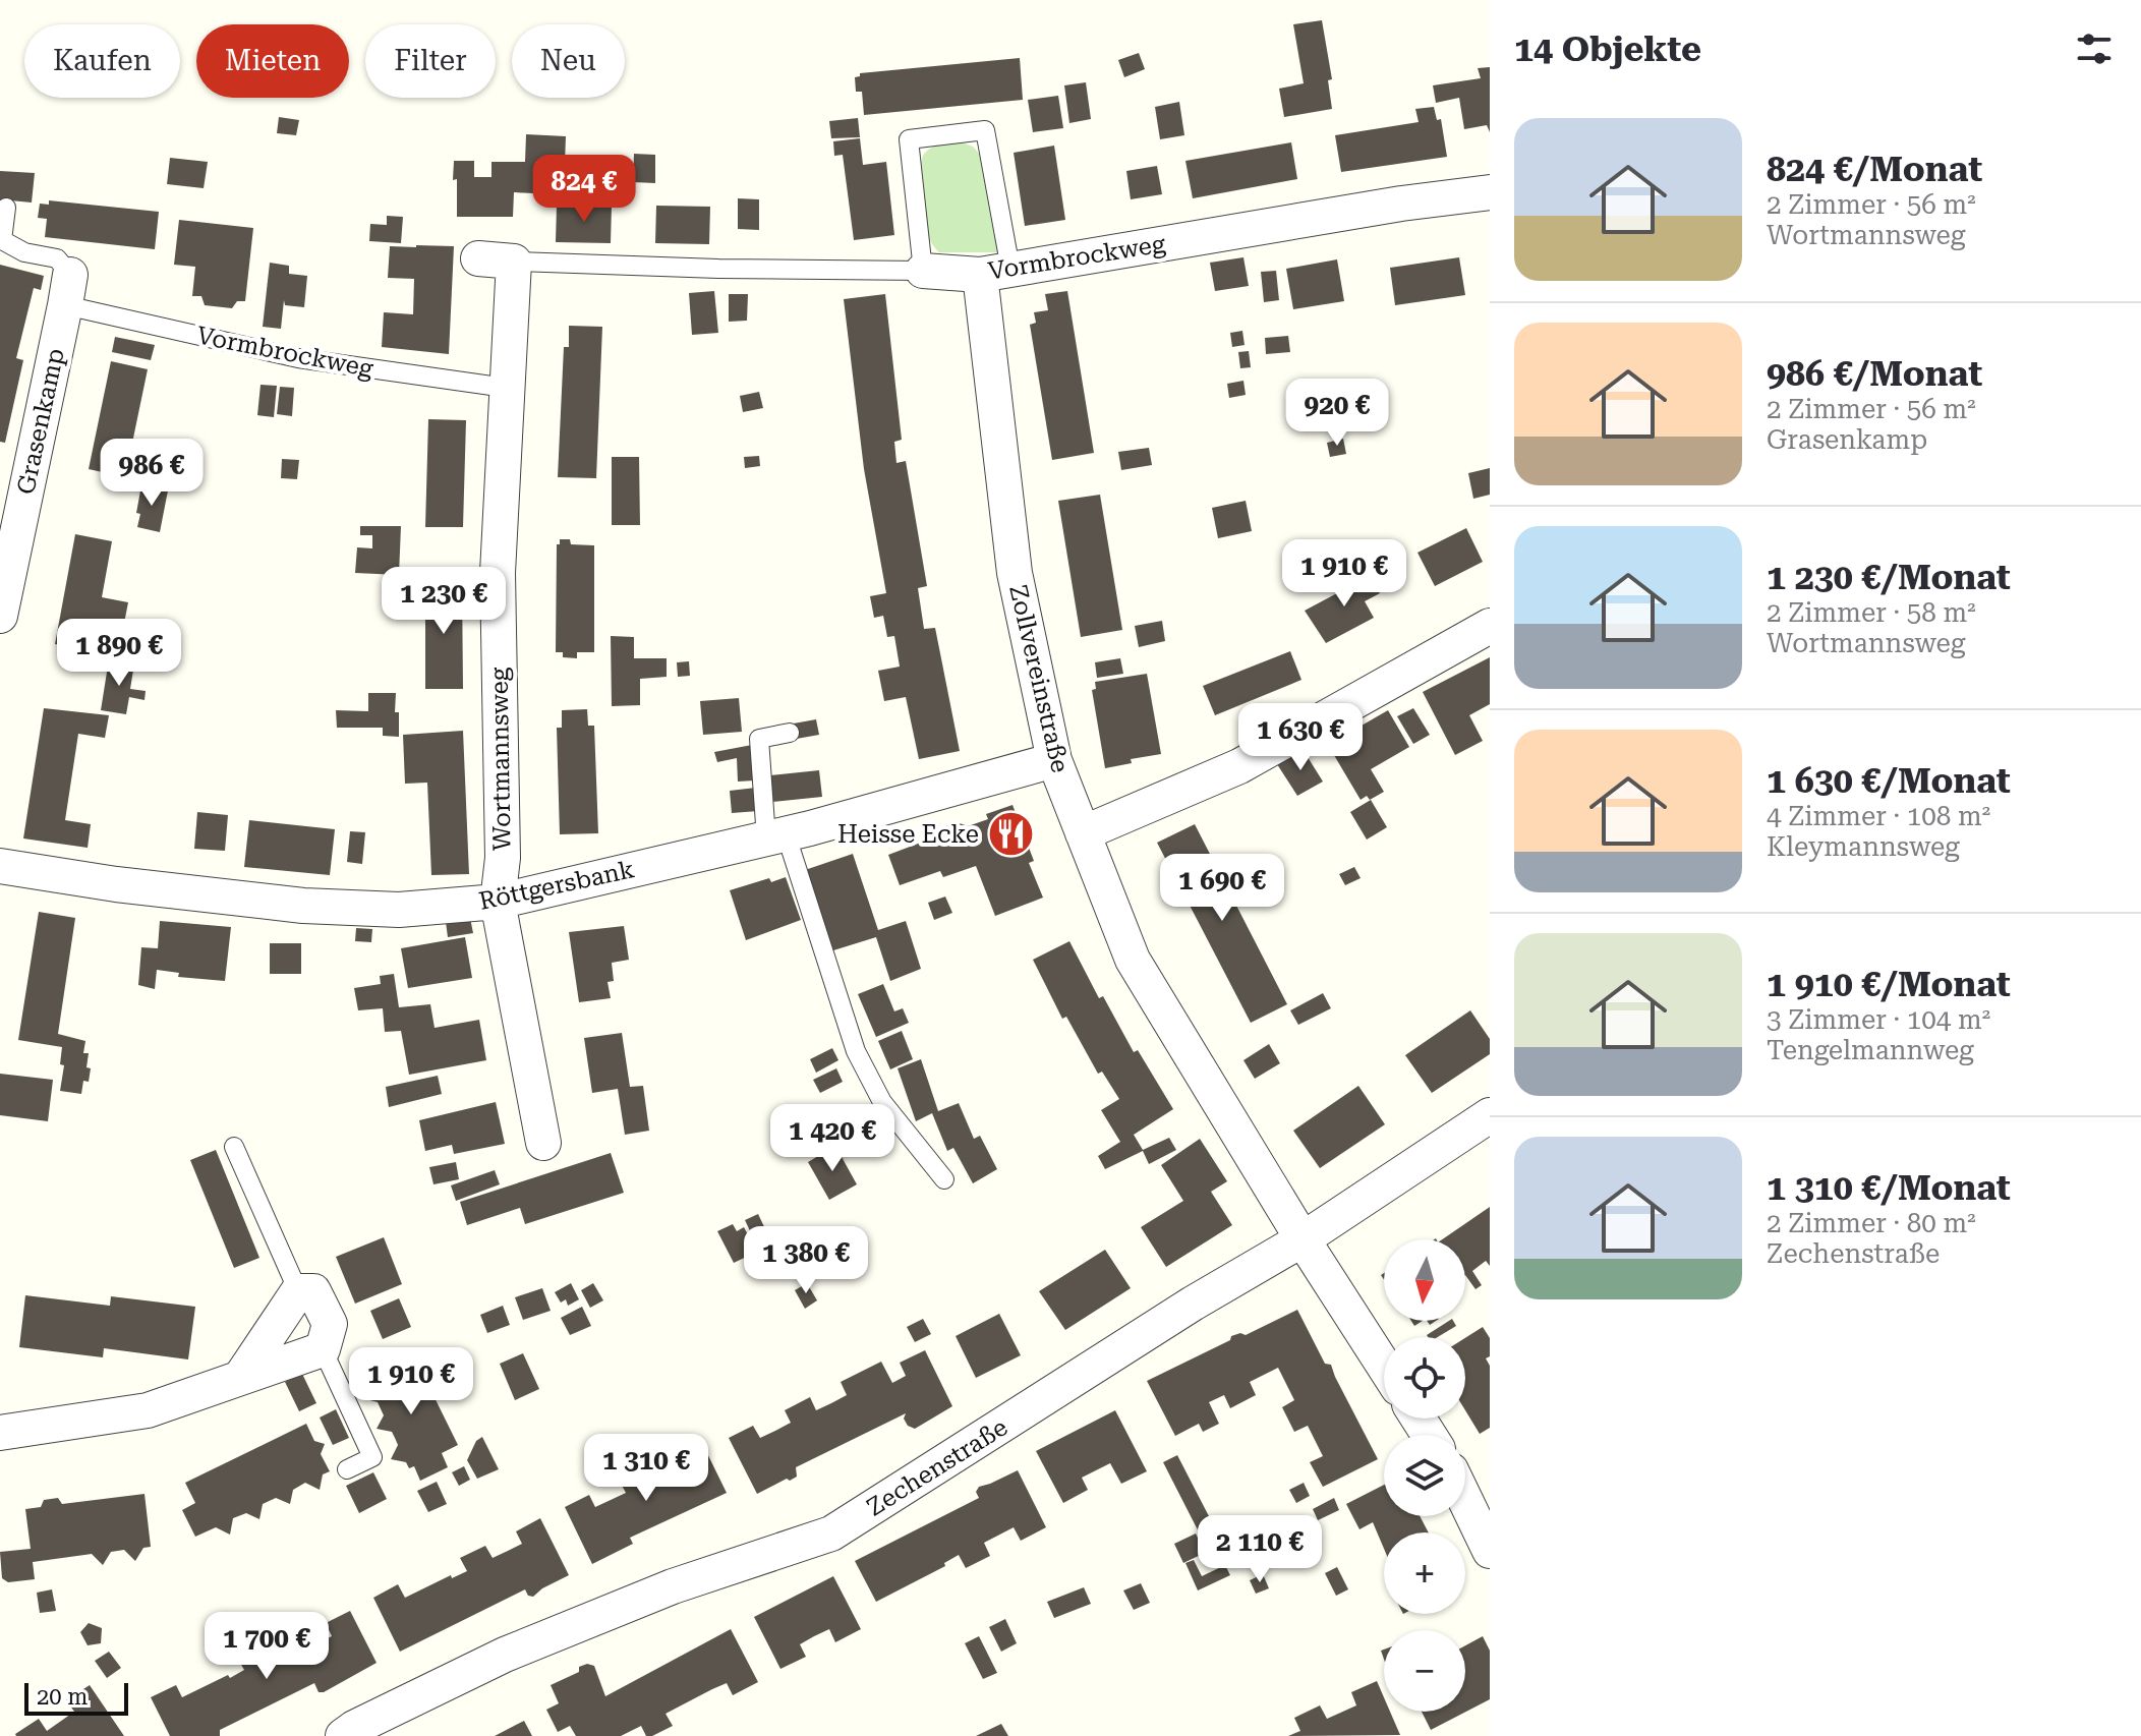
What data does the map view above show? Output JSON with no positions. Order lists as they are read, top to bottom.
{
  "streets": {
    "street": [
      "Vormbrockweg",
      "Grasenkamp",
      "Zollvereinstraße",
      "Wortmannsweg",
      "Röttgersbank",
      "Zechenstraße"
    ]
  },
  "crossings": [
    ["Vormbrockweg", "Grasenkamp"],
    ["Vormbrockweg", "Zollvereinstraße"],
    ["Vormbrockweg", "Wortmannsweg"],
    ["Zollvereinstraße", "Röttgersbank"],
    ["Zollvereinstraße", "Zechenstraße"],
    ["Wortmannsweg", "Röttgersbank"]
  ],
  "places": {
    "restaurant": ["Heisse Ecke"]
  },
  "scale_bar": "20 m",
  "north": "bottom",
  "page": {
    "heading": "14 Objekte",
    "chip": [
      "Kaufen",
      "Mieten",
      "Filter",
      "Neu"
    ],
    "list": [
      {
        "name": "824 €/Monat",
        "note": "2 Zimmer · 56 m² · Wortmannsweg"
      },
      {
        "name": "986 €/Monat",
        "note": "2 Zimmer · 56 m² · Grasenkamp"
      },
      {
        "name": "1 230 €/Monat",
        "note": "2 Zimmer · 58 m² · Wortmannsweg"
      },
      {
        "name": "1 630 €/Monat",
        "note": "4 Zimmer · 108 m² · Kleymannsweg"
      },
      {
        "name": "1 910 €/Monat",
        "note": "3 Zimmer · 104 m² · Tengelmannweg"
      },
      {
        "name": "1 310 €/Monat",
        "note": "2 Zimmer · 80 m² · Zechenstraße"
      }
    ],
    "price": [
      "824 €",
      "920 €",
      "986 €",
      "1 910 €",
      "1 230 €",
      "1 890 €",
      "1 630 €",
      "1 690 €",
      "1 420 €",
      "1 380 €",
      "1 910 €",
      "1 310 €",
      "2 110 €",
      "1 700 €"
    ],
    "map_buttons": ["+", "−"],
    "scale": "20 m"
  }
}
